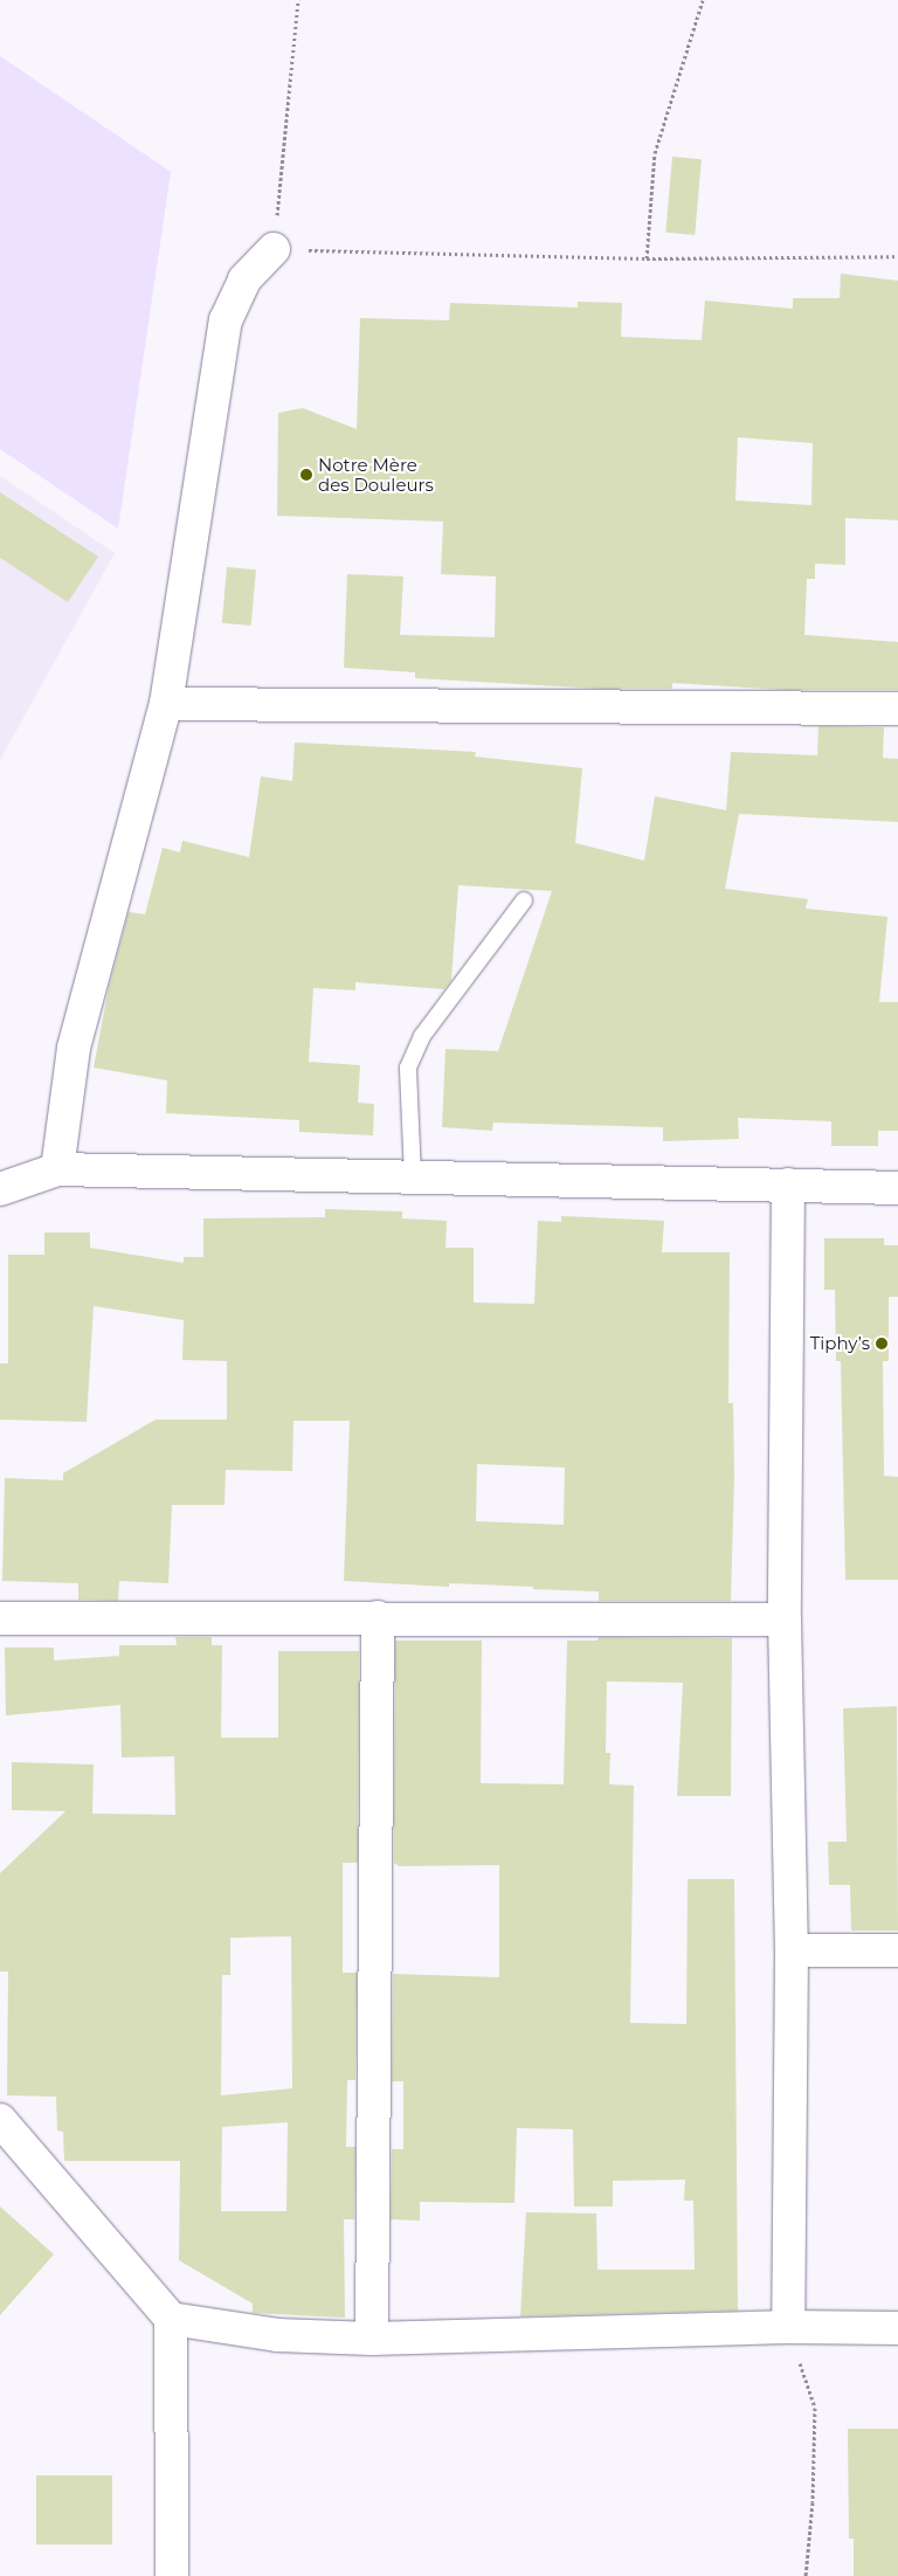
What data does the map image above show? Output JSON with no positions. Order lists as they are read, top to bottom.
{
  "places": ["Notre Mère des Douleurs", "Tiphy’s"]
}
